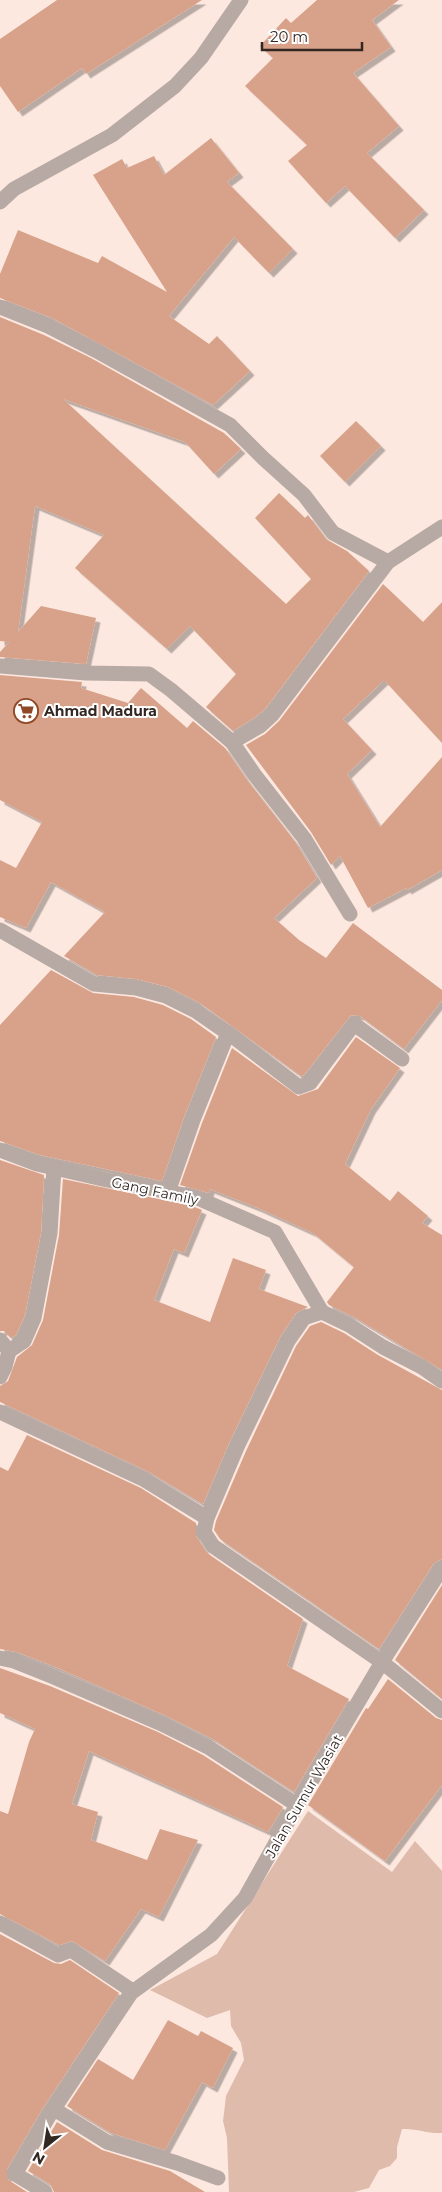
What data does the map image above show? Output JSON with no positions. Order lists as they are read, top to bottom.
{
  "streets": {
    "street": ["Gang Family", "Jalan Sumur Wasiat"]
  },
  "places": {
    "supermarket": ["Ahmad Madura"]
  },
  "scale_bar": "20 m",
  "north": "bottom left"
}
